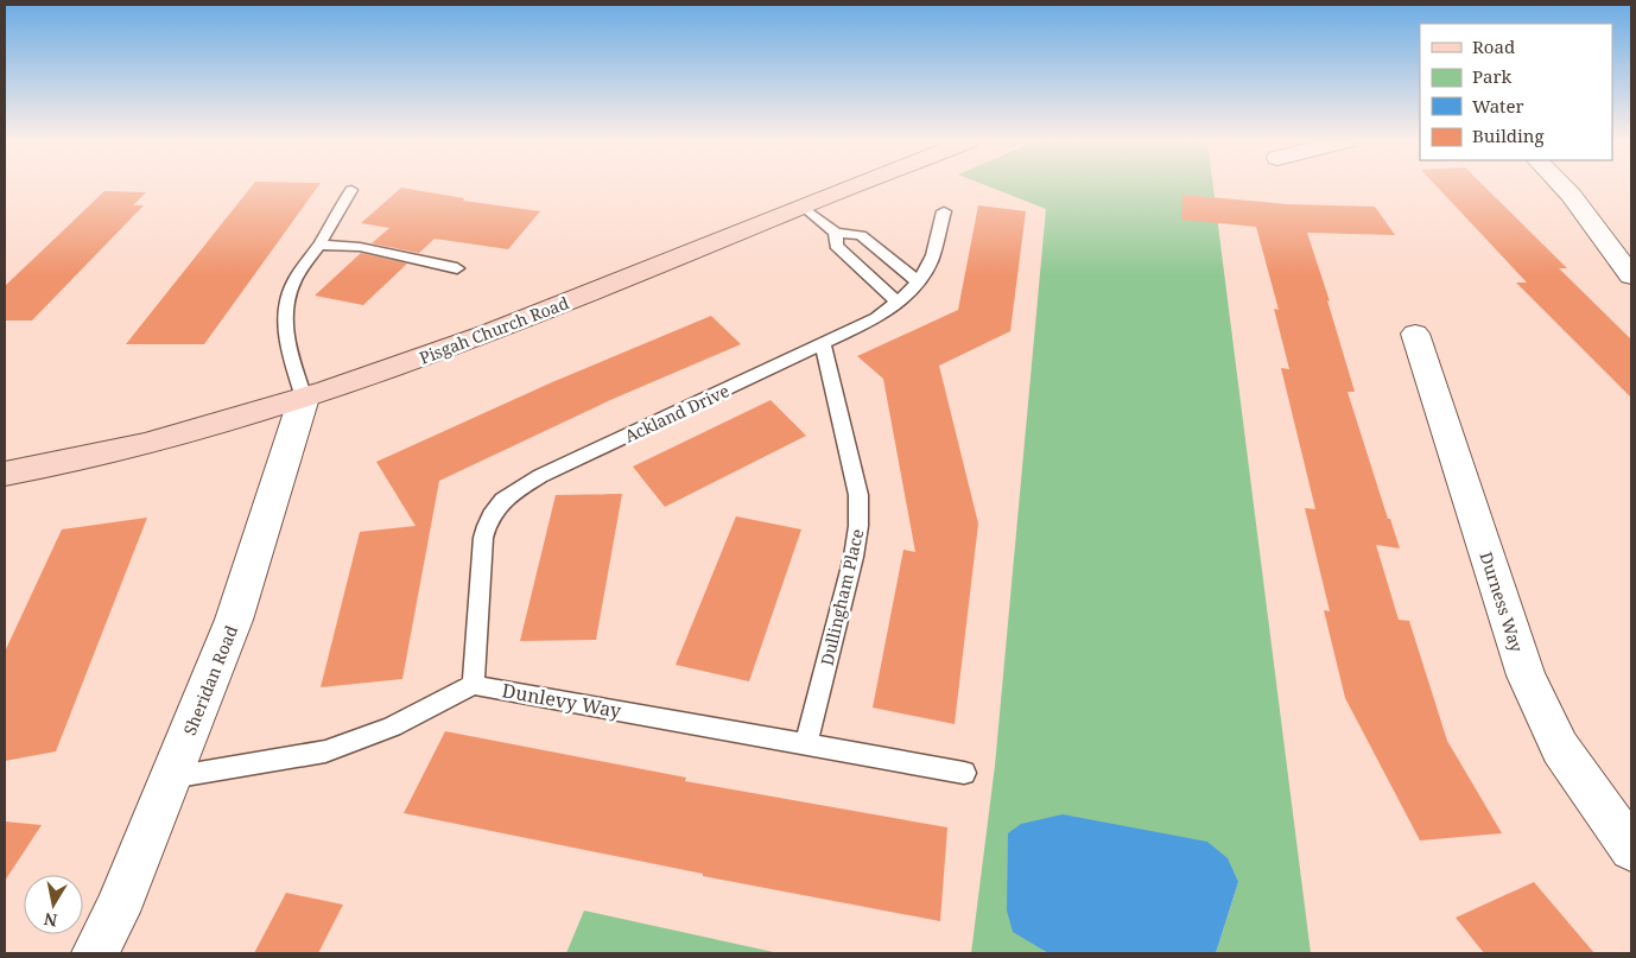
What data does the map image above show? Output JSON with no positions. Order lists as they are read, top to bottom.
{
  "streets": {
    "main road": ["Pisgah Church Road"],
    "street": ["Durness Way", "Sheridan Road"],
    "lane": ["Ackland Drive", "Dullingham Place", "Dunlevy Way"]
  },
  "crossings": [
    ["Pisgah Church Road", "Sheridan Road"],
    ["Ackland Drive", "Dullingham Place"],
    ["Ackland Drive", "Dunlevy Way"],
    ["Dullingham Place", "Dunlevy Way"]
  ],
  "legend": [
    "Road",
    "Park",
    "Water",
    "Building"
  ],
  "north": "bottom"
}
